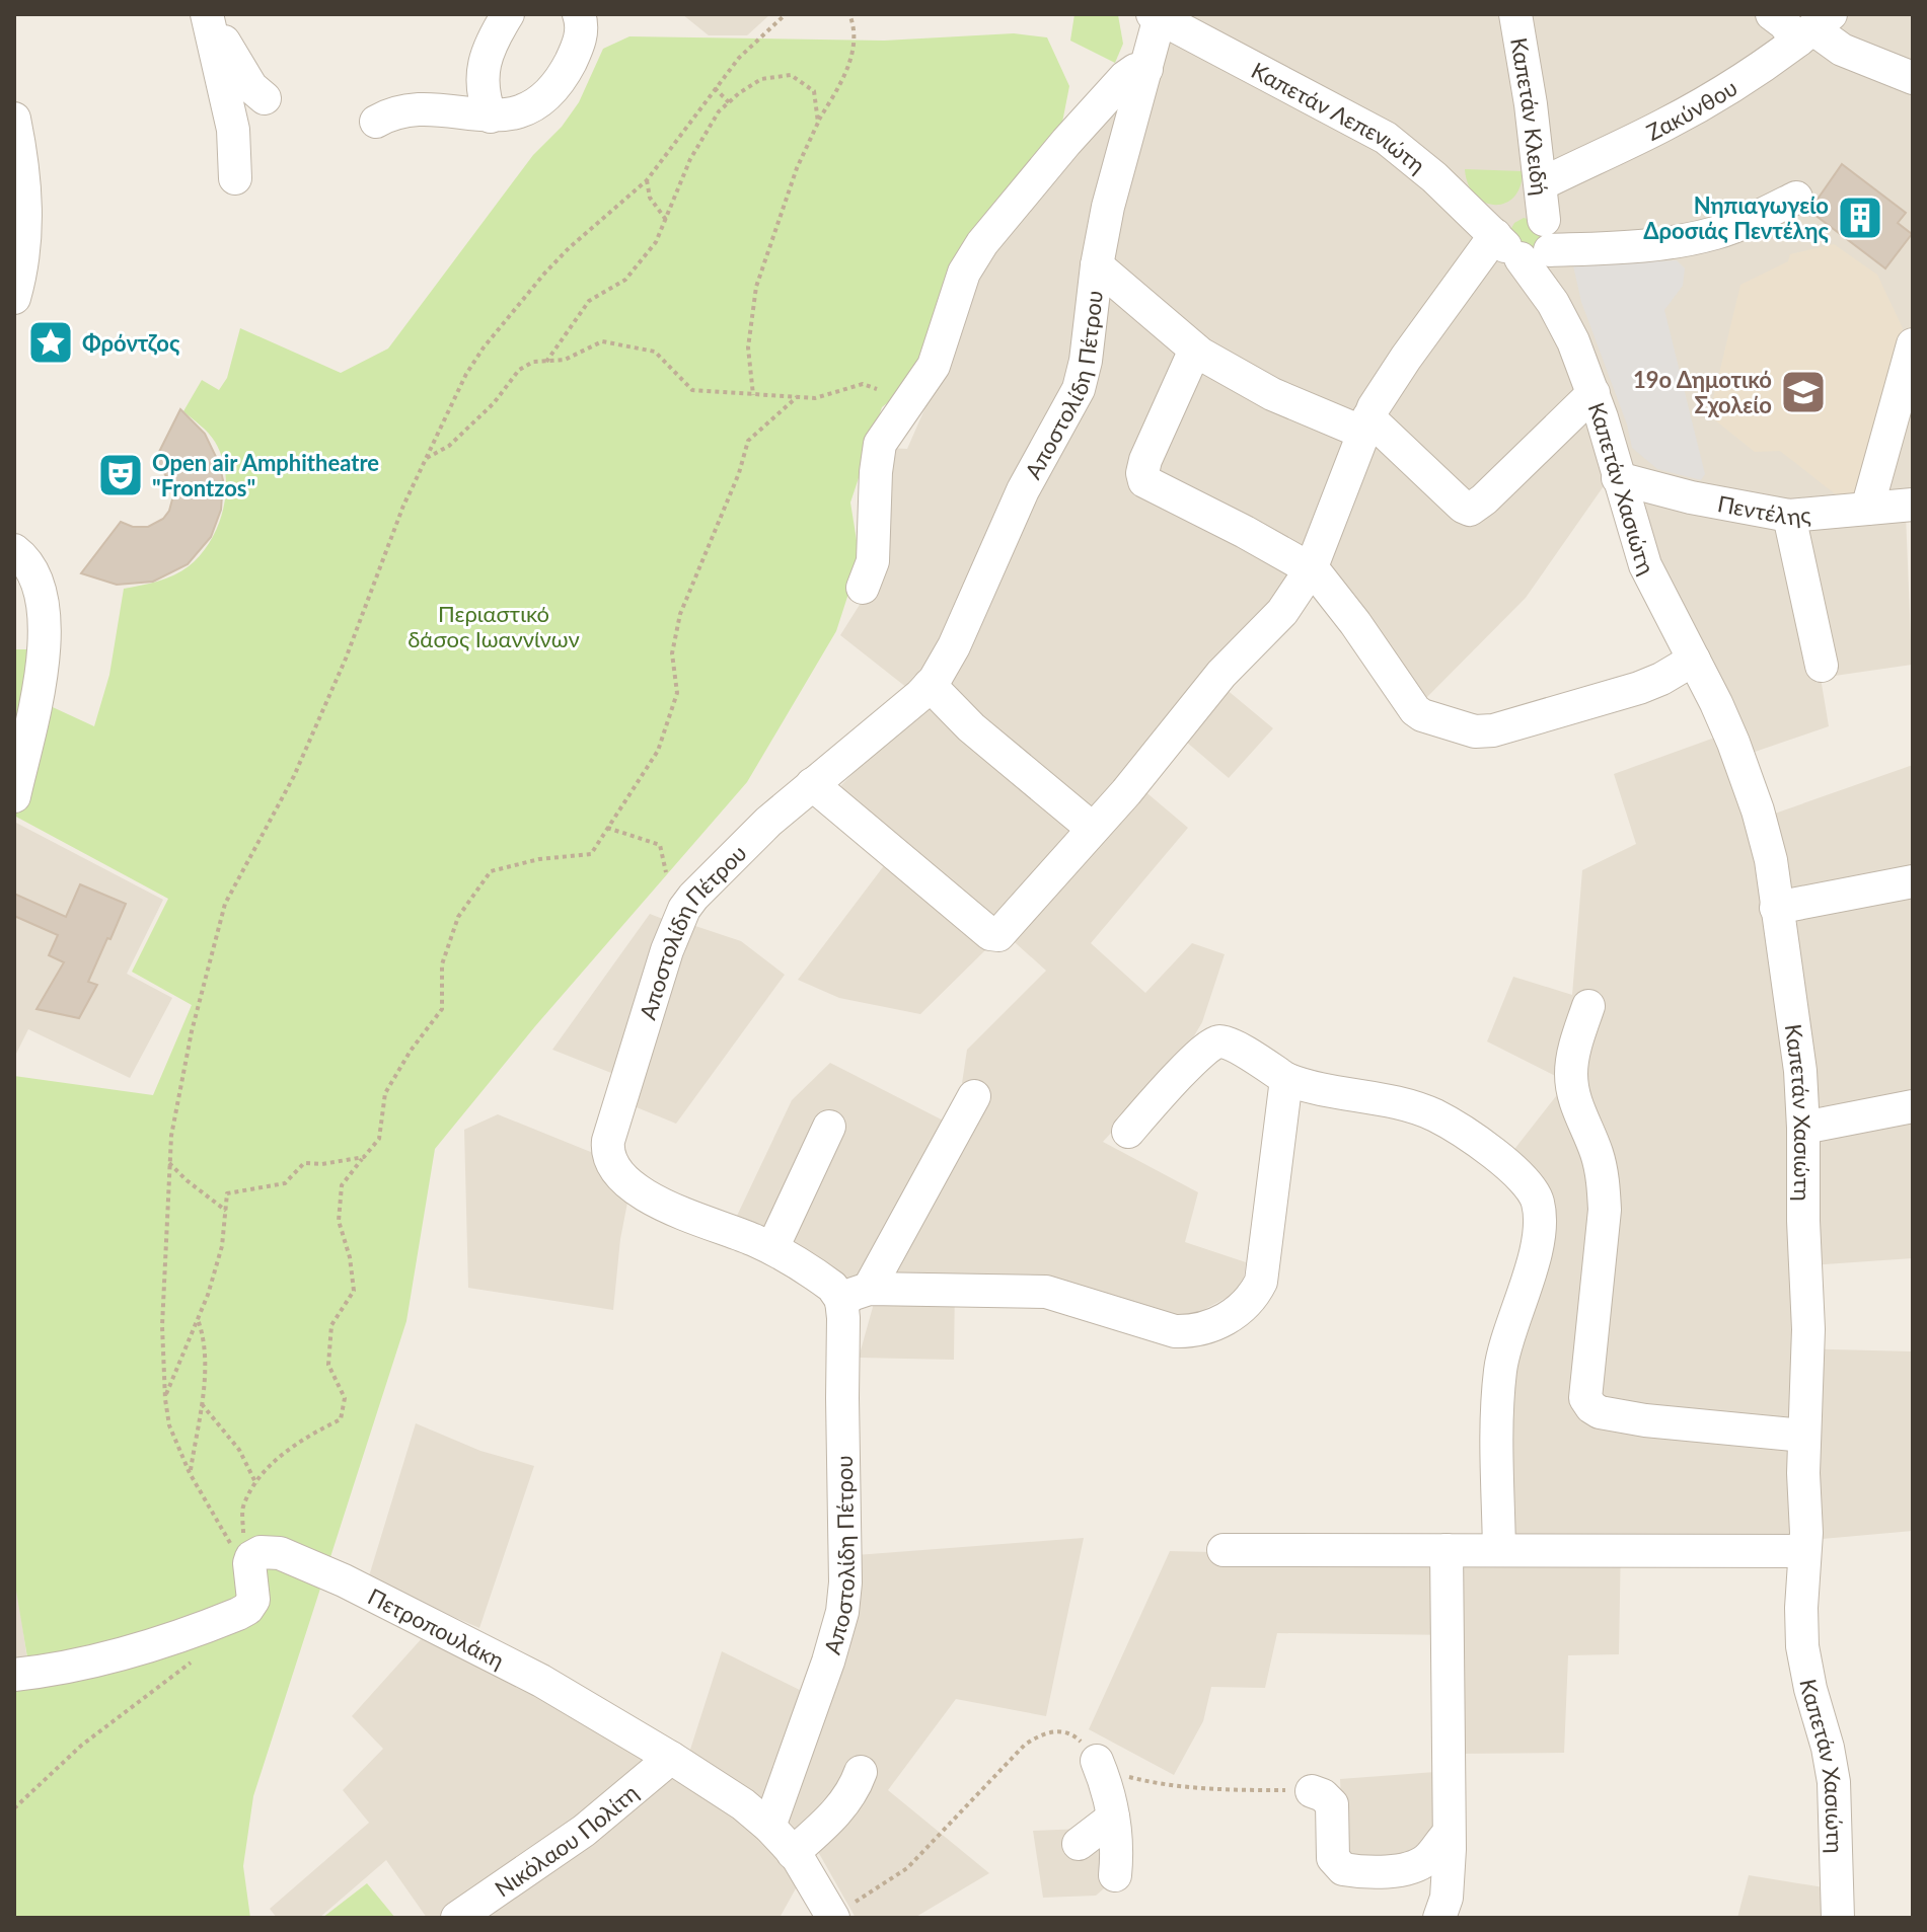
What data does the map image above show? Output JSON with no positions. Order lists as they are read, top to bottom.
{
  "streets": {
    "street": [
      "Ζακύνθου",
      "Καπετάν Κλειδή",
      "Καπετάν Λεπενιώτη",
      "Αποστολίδη Πέτρου",
      "Καπετάν Χασιώτη",
      "Πεντέλης",
      "Πετροπουλάκη",
      "Νικόλαου Πολίτη"
    ]
  },
  "crossings": [
    ["Ζακύνθου", "Καπετάν Κλειδή"],
    ["Καπετάν Κλειδή", "Καπετάν Λεπενιώτη"],
    ["Καπετάν Κλειδή", "Καπετάν Χασιώτη"],
    ["Καπετάν Λεπενιώτη", "Αποστολίδη Πέτρου"],
    ["Καπετάν Λεπενιώτη", "Καπετάν Χασιώτη"],
    ["Αποστολίδη Πέτρου", "Πετροπουλάκη"],
    ["Καπετάν Χασιώτη", "Πεντέλης"],
    ["Πετροπουλάκη", "Νικόλαου Πολίτη"]
  ],
  "parks": ["Περιαστικό δάσος Ιωαννίνων"],
  "places": {
    "building": ["Νηπιαγωγείο Δροσιάς Πεντέλης"],
    "place": ["Φρόντζος"],
    "school or university": ["19ο Δημοτικό Σχολείο"],
    "theatre": ["Open air Amphitheatre \"Frontzos\""]
  }
}
